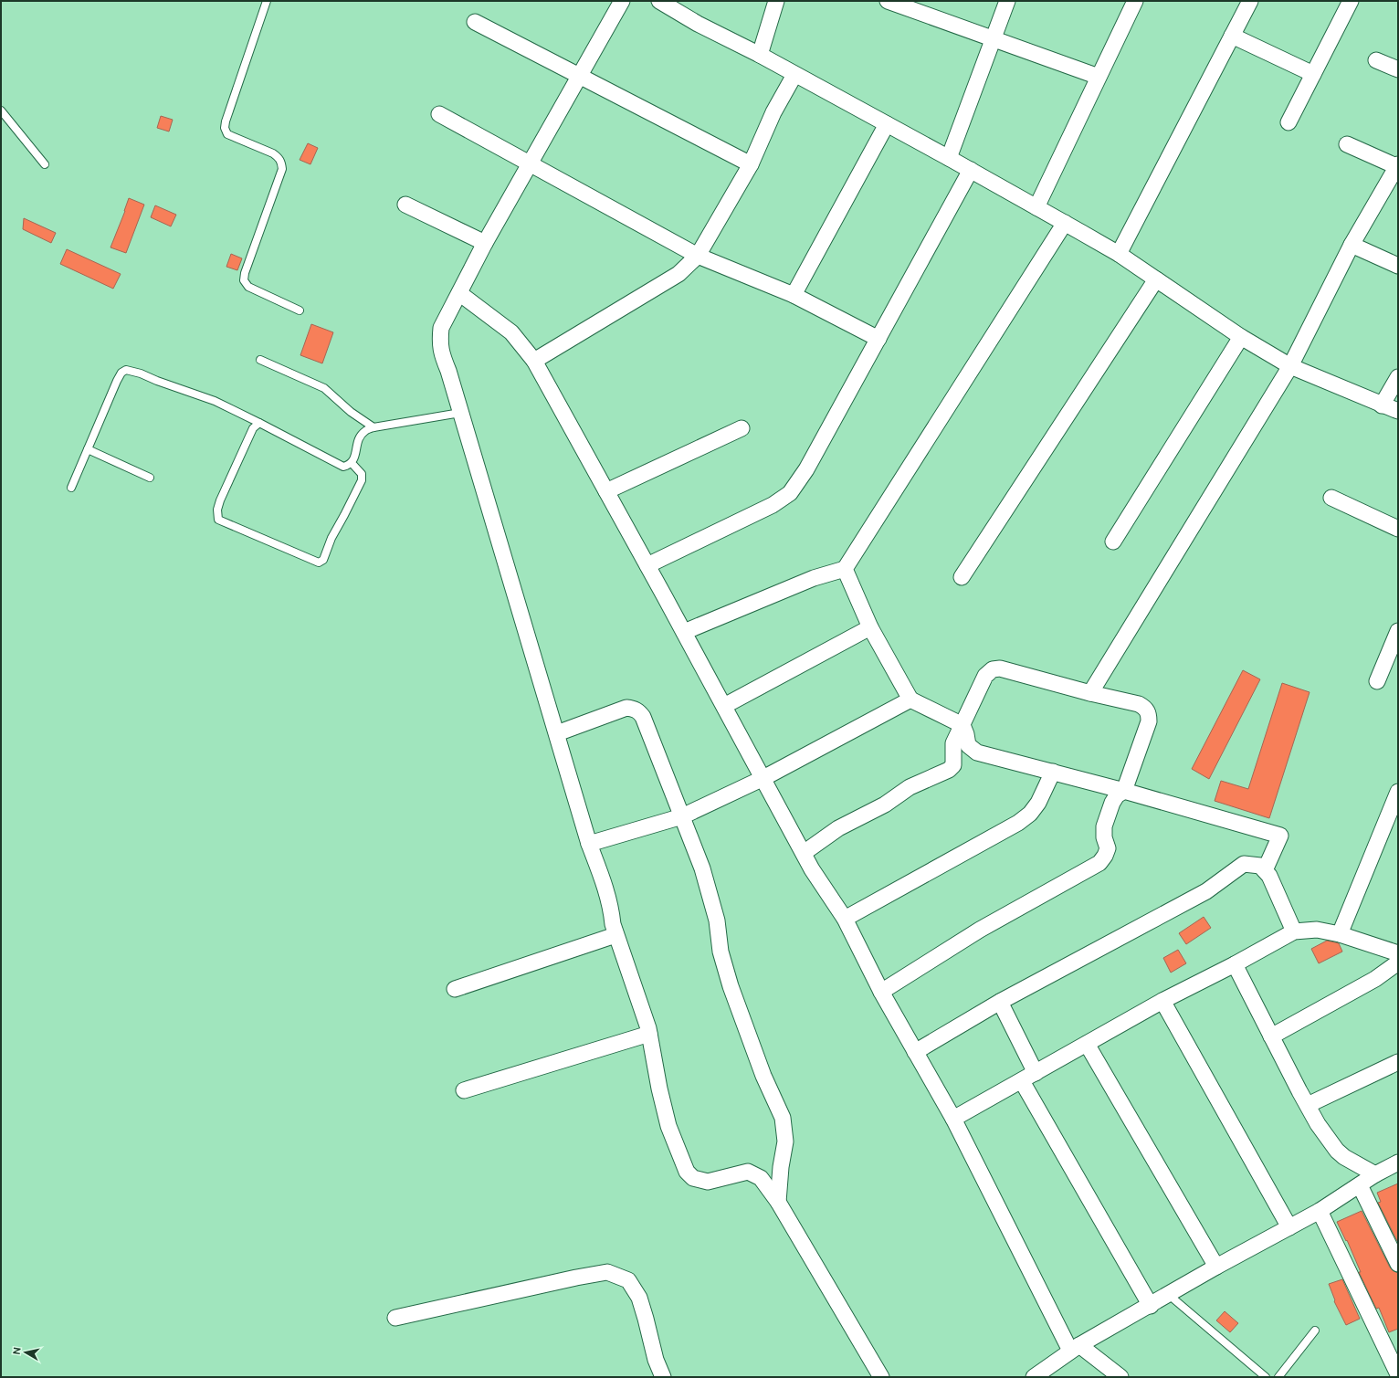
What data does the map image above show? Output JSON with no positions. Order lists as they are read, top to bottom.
{
  "north": "left"
}
